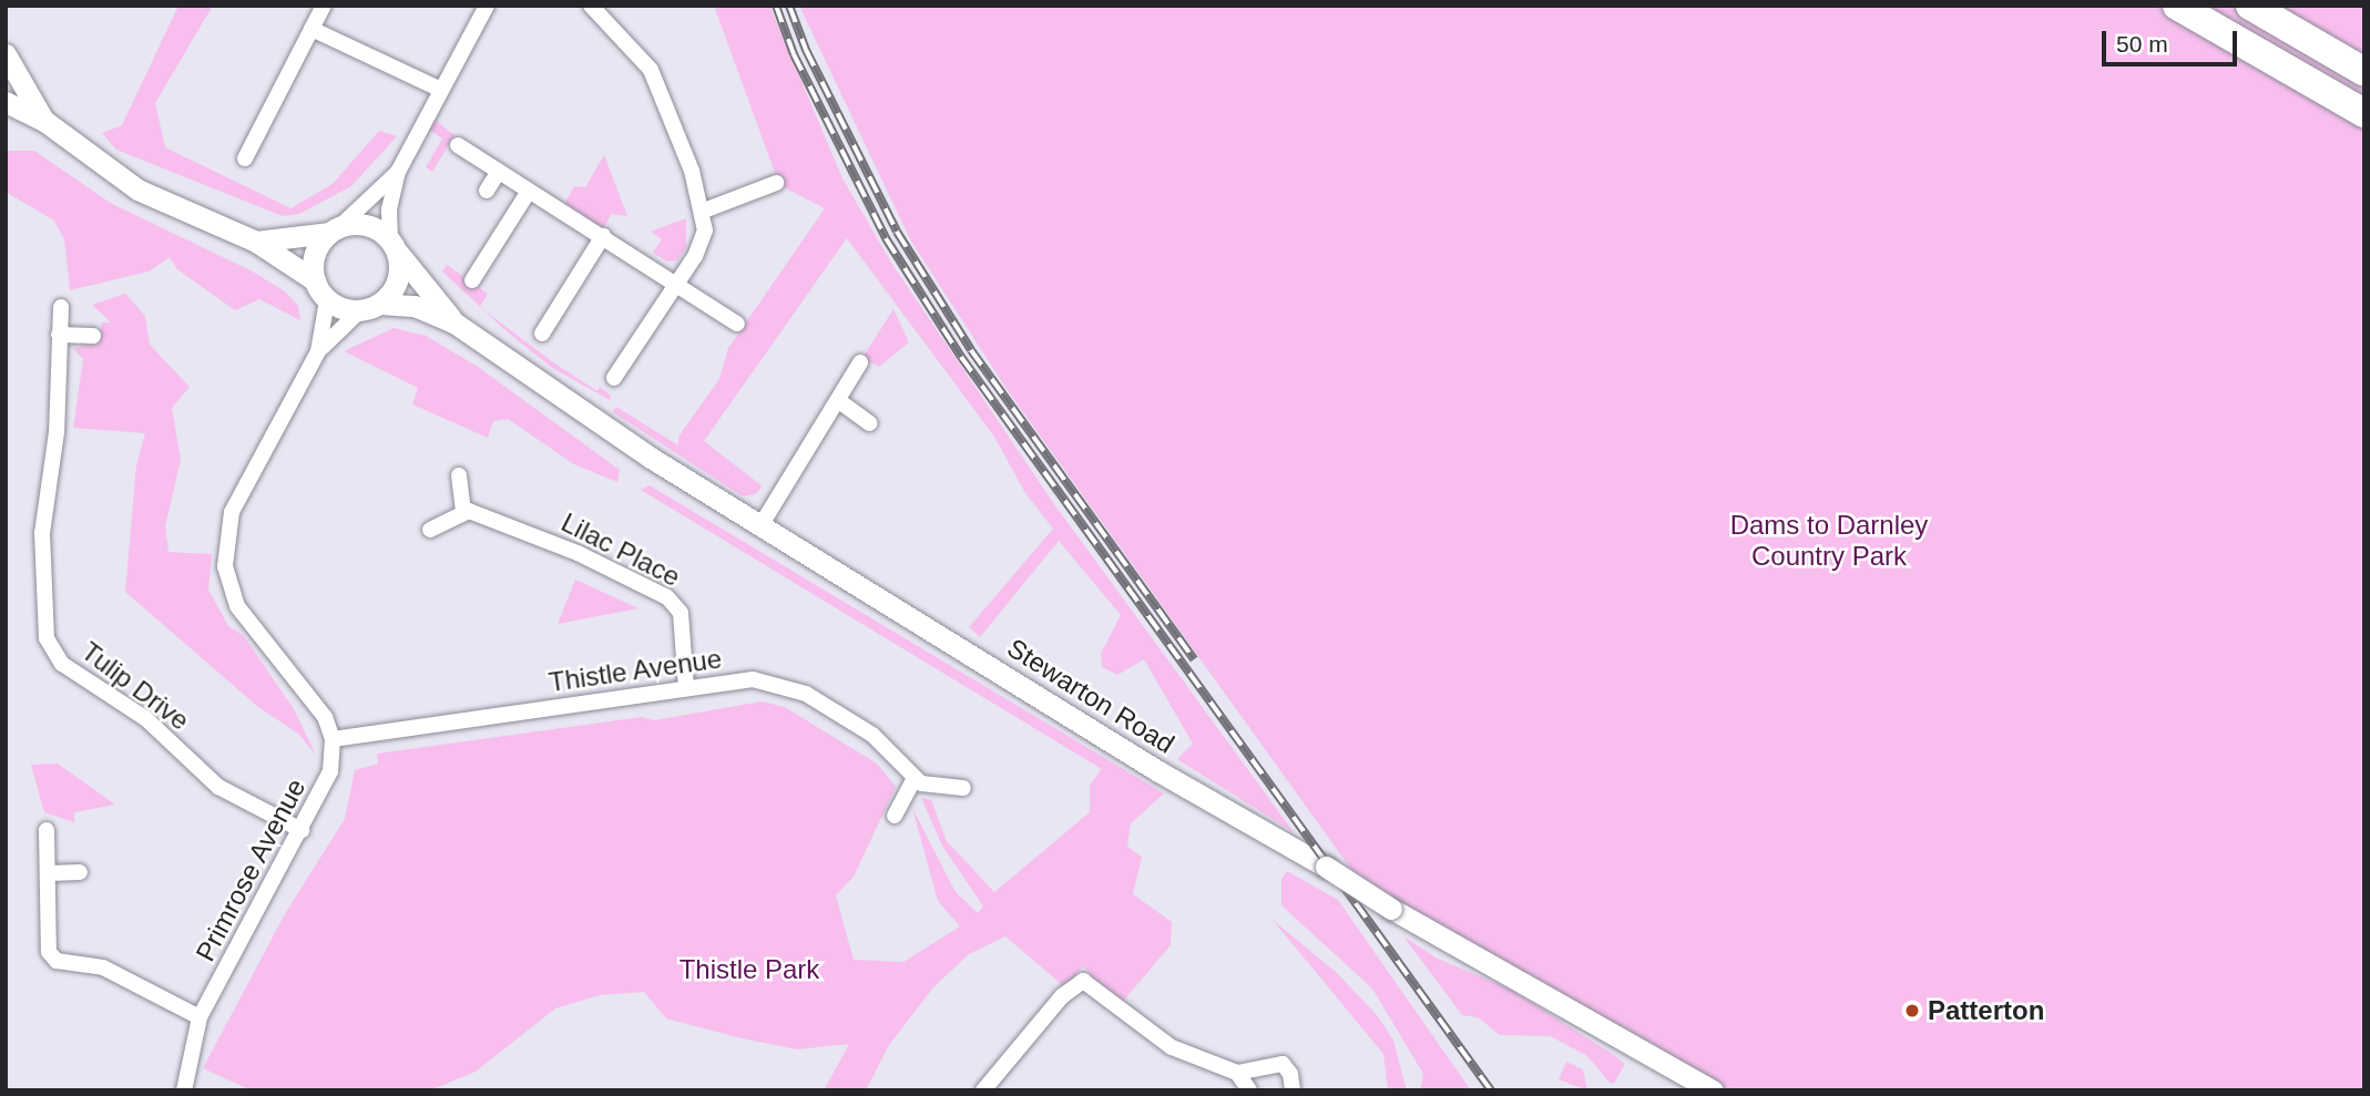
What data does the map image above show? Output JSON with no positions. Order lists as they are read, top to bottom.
{
  "streets": {
    "main road": ["Stewarton Road"],
    "street": [
      "Lilac Place",
      "Thistle Avenue",
      "Tulip Drive",
      "Primrose Avenue"
    ]
  },
  "crossings": [
    ["Lilac Place", "Thistle Avenue"],
    ["Thistle Avenue", "Primrose Avenue"],
    ["Tulip Drive", "Primrose Avenue"]
  ],
  "parks": ["Dams to Darnley Country Park", "Thistle Park"],
  "places": ["Patterton"],
  "scale_bar": "50 m"
}
